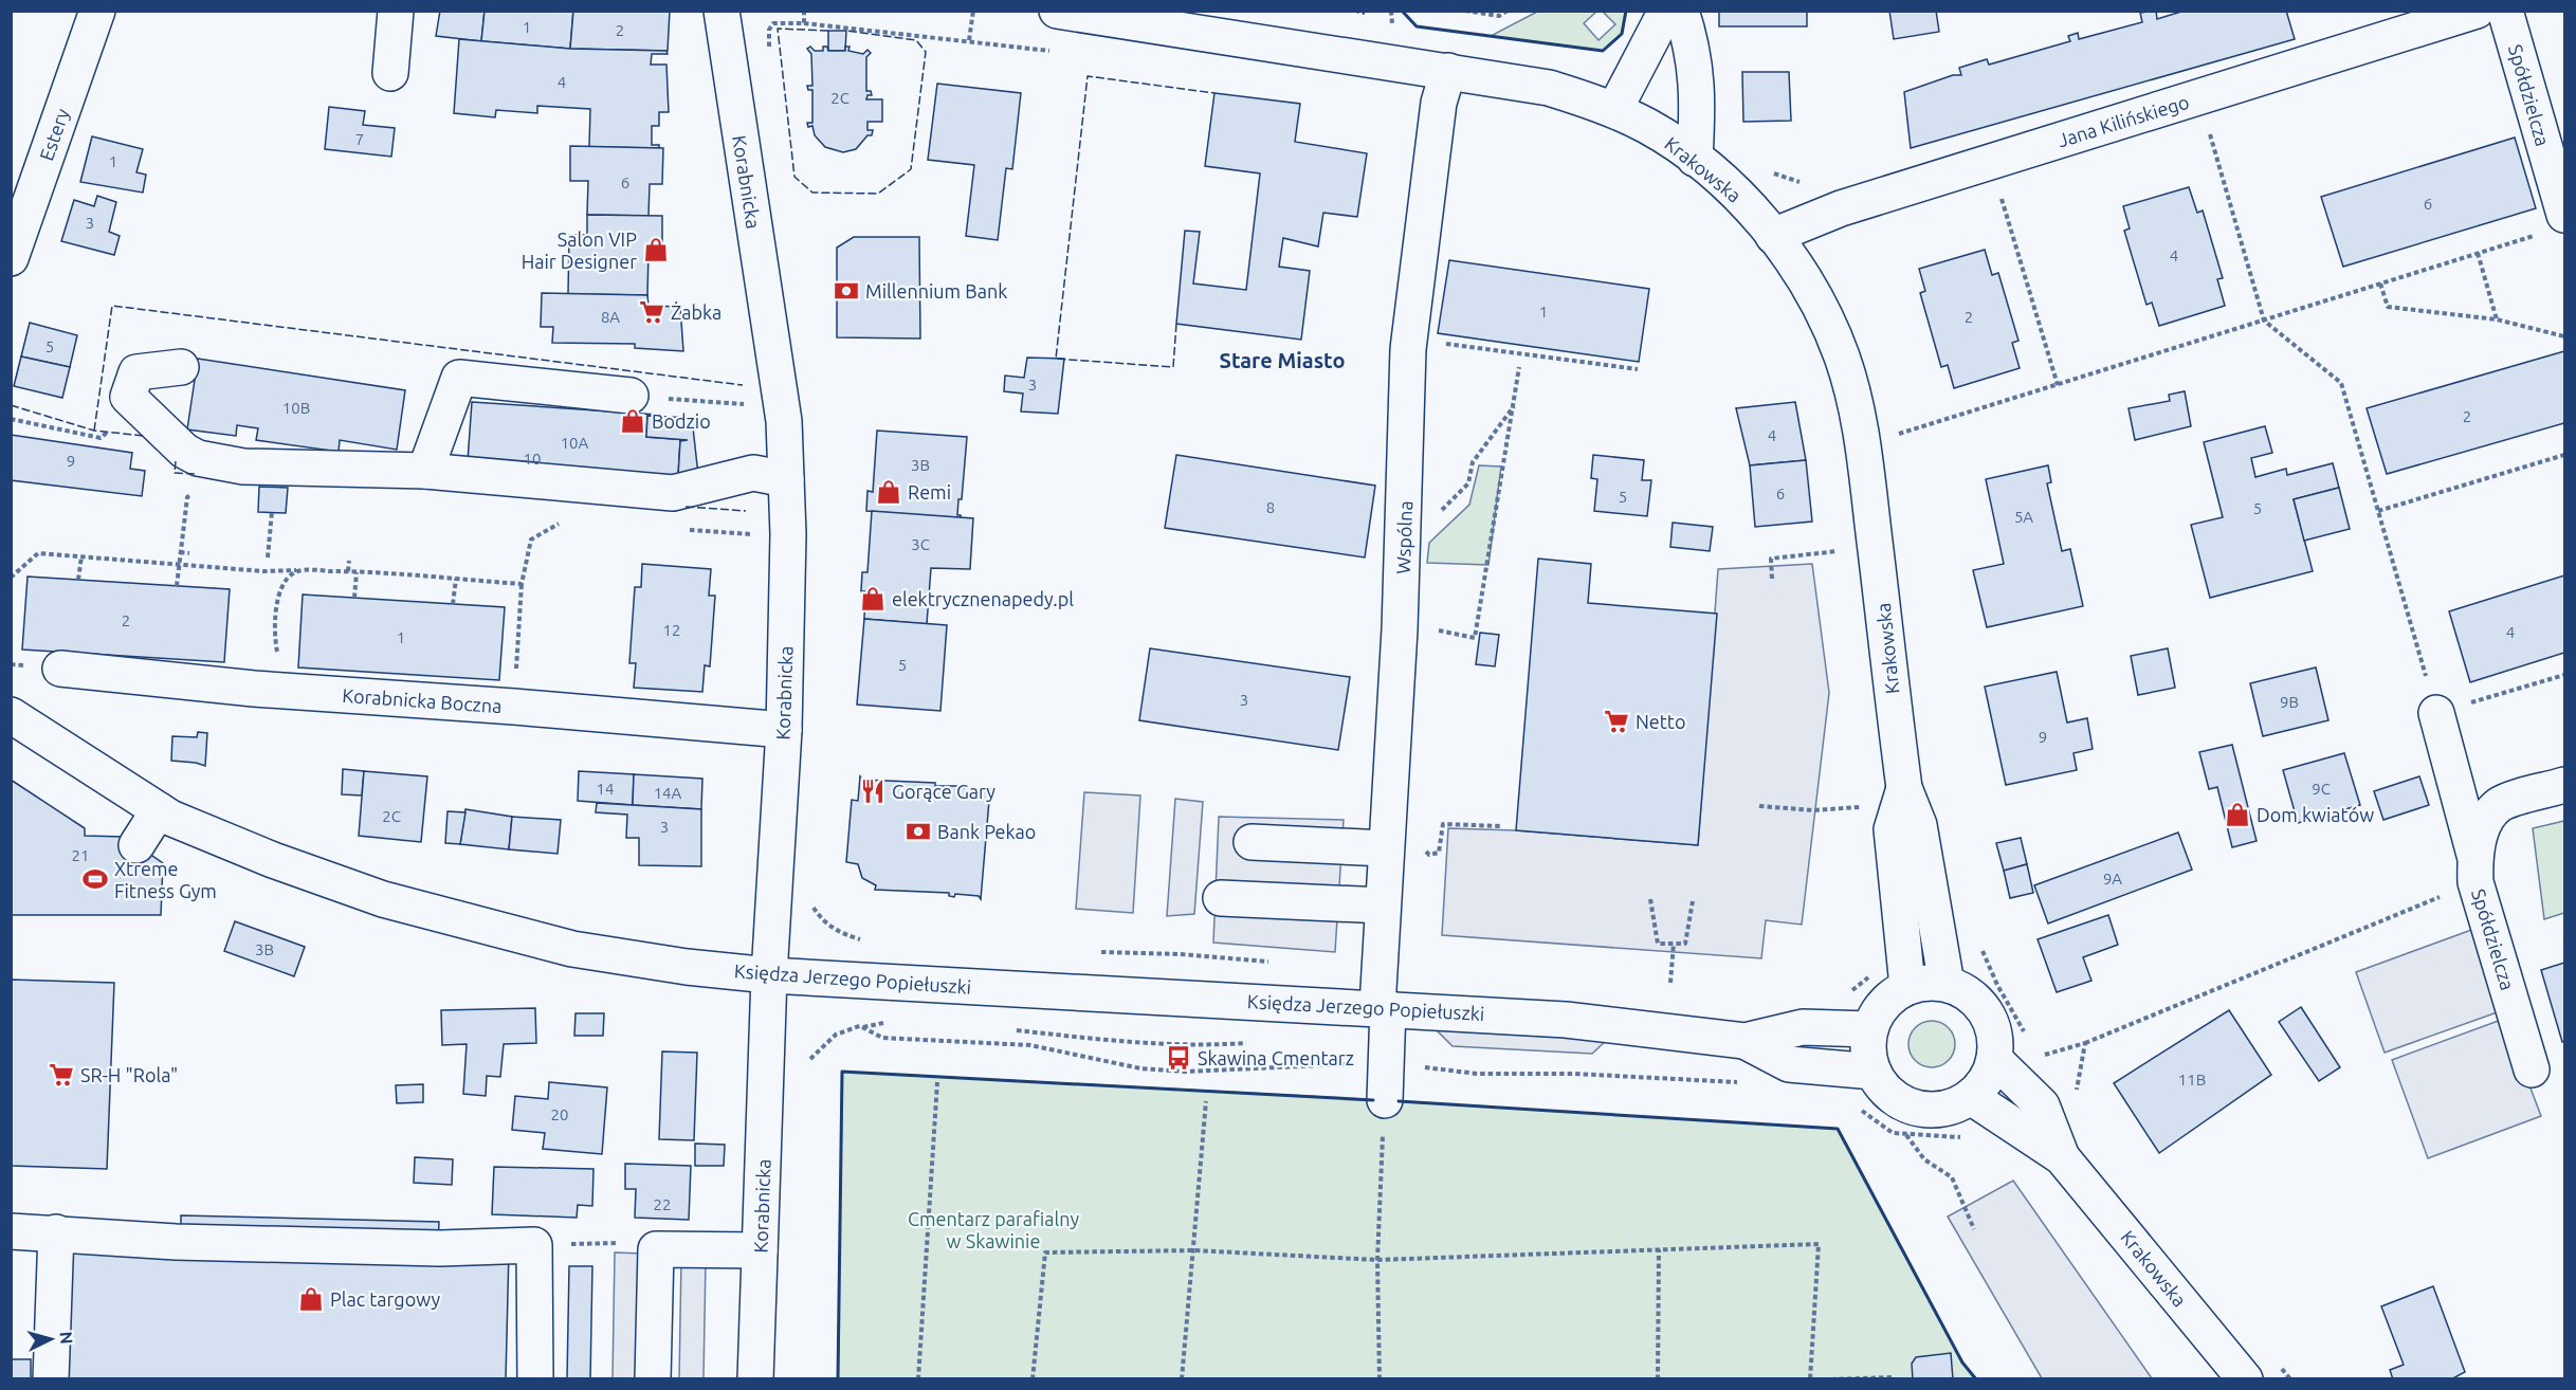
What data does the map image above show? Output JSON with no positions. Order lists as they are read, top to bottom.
{
  "streets": {
    "street": [
      "Spółdzielcza",
      "Jana Kilińskiego",
      "Estery",
      "Krakowska",
      "Korabnicka",
      "Wspólna",
      "Korabnicka Boczna",
      "Księdza Jerzego Popiełuszki"
    ]
  },
  "crossings": [
    ["Jana Kilińskiego", "Krakowska"],
    ["Krakowska", "Wspólna"],
    ["Krakowska", "Księdza Jerzego Popiełuszki"],
    ["Korabnicka", "Korabnicka Boczna"],
    ["Korabnicka", "Księdza Jerzego Popiełuszki"],
    ["Wspólna", "Księdza Jerzego Popiełuszki"]
  ],
  "districts": ["Stare Miasto"],
  "parks": ["Cmentarz parafialny w Skawinie"],
  "places": {
    "shop": [
      "Salon VIP Hair Designer",
      "Bodzio",
      "Remi",
      "elektrycznenapedy.pl",
      "Dom kwiatów",
      "Plac targowy"
    ],
    "bank": ["Millennium Bank", "Bank Pekao"],
    "supermarket": ["Żabka", "Netto", "SR-H \"Rola\""],
    "restaurant": ["Gorące Gary"],
    "sports": ["Xtreme Fitness Gym"],
    "bus stop": ["Skawina Cmentarz"]
  },
  "house_numbers": [
    "1",
    "2",
    "4",
    "2C",
    "7",
    "1",
    "6",
    "6",
    "3",
    "4",
    "1",
    "8A",
    "2",
    "5",
    "3",
    "10B",
    "2",
    "4",
    "10A",
    "10",
    "9",
    "3B",
    "6",
    "5",
    "8",
    "5",
    "5A",
    "3C",
    "2",
    "12",
    "4",
    "1",
    "5",
    "3",
    "9B",
    "9",
    "14",
    "9C",
    "14A",
    "2C",
    "3",
    "21",
    "9A",
    "3B",
    "11B",
    "20",
    "22"
  ],
  "north": "right"
}
